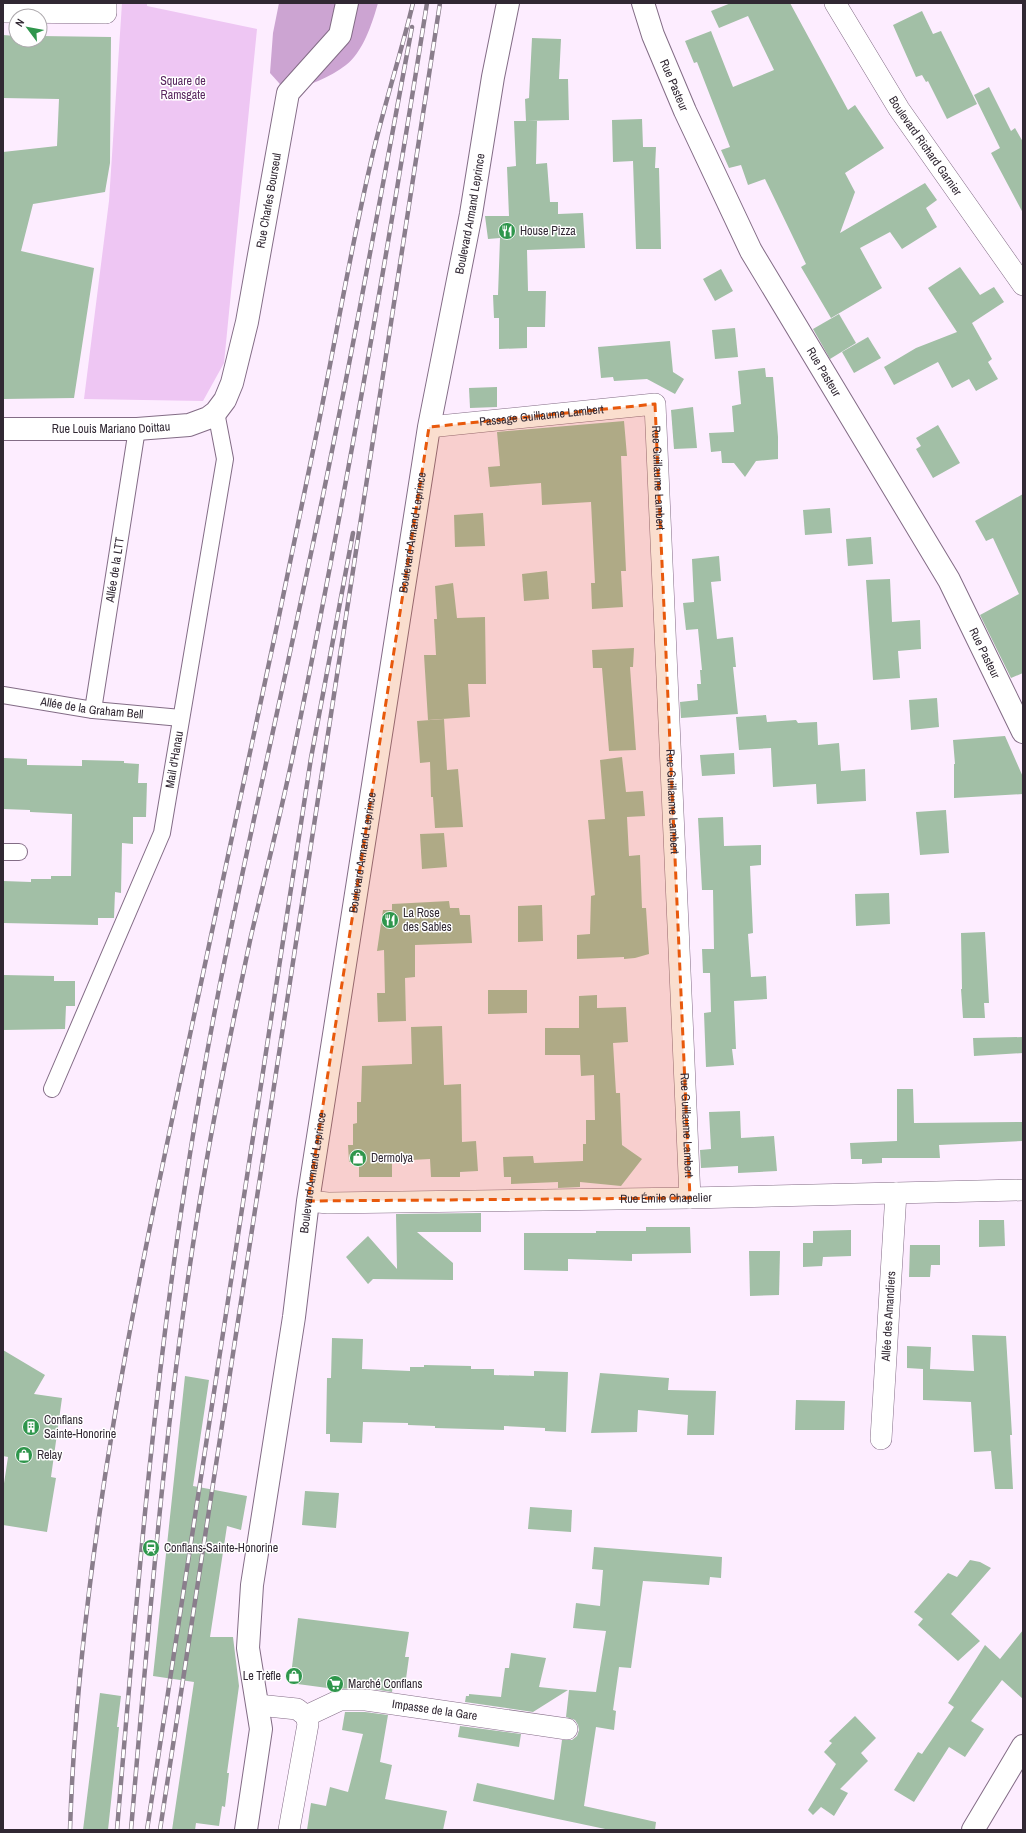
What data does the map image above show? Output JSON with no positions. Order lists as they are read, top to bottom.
{
  "streets": {
    "street": [
      "Rue Pasteur",
      "Boulevard Richard Garnier",
      "Rue Charles Bourseul",
      "Boulevard Armand Leprince",
      "Passage Guillaume Lambert",
      "Rue Louis Mariano Doittau",
      "Rue Guillaume Lambert",
      "Allée de la LTT",
      "Allée de la Graham Bell",
      "Mail d'Hanau",
      "Rue Émile Chapelier",
      "Allée des Amandiers",
      "Impasse de la Gare"
    ]
  },
  "crossings": [
    ["Rue Charles Bourseul", "Rue Louis Mariano Doittau"],
    ["Rue Charles Bourseul", "Mail d'Hanau"],
    ["Boulevard Armand Leprince", "Passage Guillaume Lambert"],
    ["Boulevard Armand Leprince", "Rue Émile Chapelier"],
    ["Passage Guillaume Lambert", "Rue Guillaume Lambert"],
    ["Rue Louis Mariano Doittau", "Allée de la LTT"],
    ["Rue Louis Mariano Doittau", "Mail d'Hanau"],
    ["Rue Guillaume Lambert", "Rue Émile Chapelier"],
    ["Allée de la LTT", "Allée de la Graham Bell"],
    ["Allée de la Graham Bell", "Mail d'Hanau"],
    ["Rue Émile Chapelier", "Allée des Amandiers"]
  ],
  "parks": ["Square de Ramsgate"],
  "places": {
    "restaurant": ["House Pizza", "La Rose des Sables"],
    "shop": ["Dermolya", "Relay", "Le Trèfle"],
    "building": ["Conflans Sainte-Honorine"],
    "station": ["Conflans-Sainte-Honorine"],
    "supermarket": ["Marché Conflans"]
  },
  "north": "top left"
}
